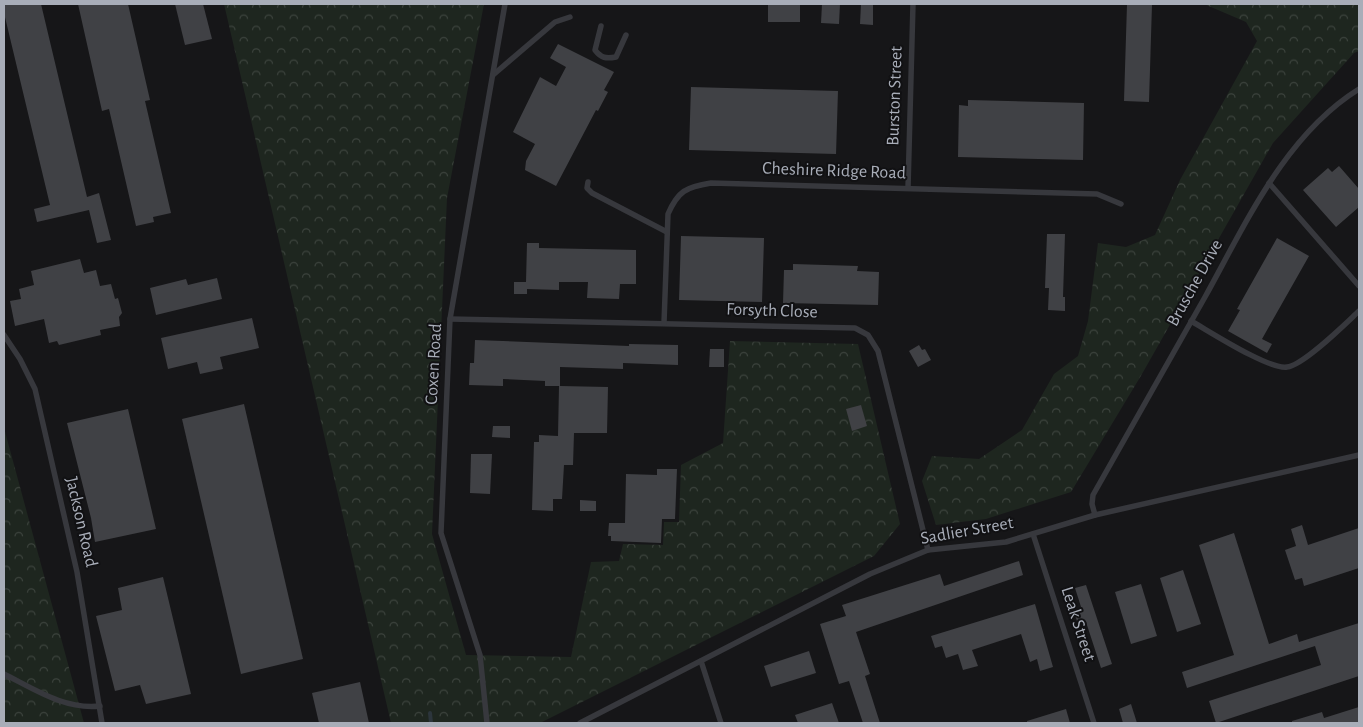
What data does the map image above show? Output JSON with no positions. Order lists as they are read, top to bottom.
{
  "streets": {
    "lane": [
      "Burston Street",
      "Cheshire Ridge Road",
      "Brusche Drive",
      "Forsyth Close",
      "Coxen Road",
      "Jackson Road",
      "Sadlier Street",
      "Leak Street"
    ]
  },
  "crossings": [
    ["Burston Street", "Cheshire Ridge Road"],
    ["Cheshire Ridge Road", "Forsyth Close"],
    ["Brusche Drive", "Sadlier Street"],
    ["Forsyth Close", "Coxen Road"],
    ["Forsyth Close", "Sadlier Street"],
    ["Sadlier Street", "Leak Street"]
  ]
}
